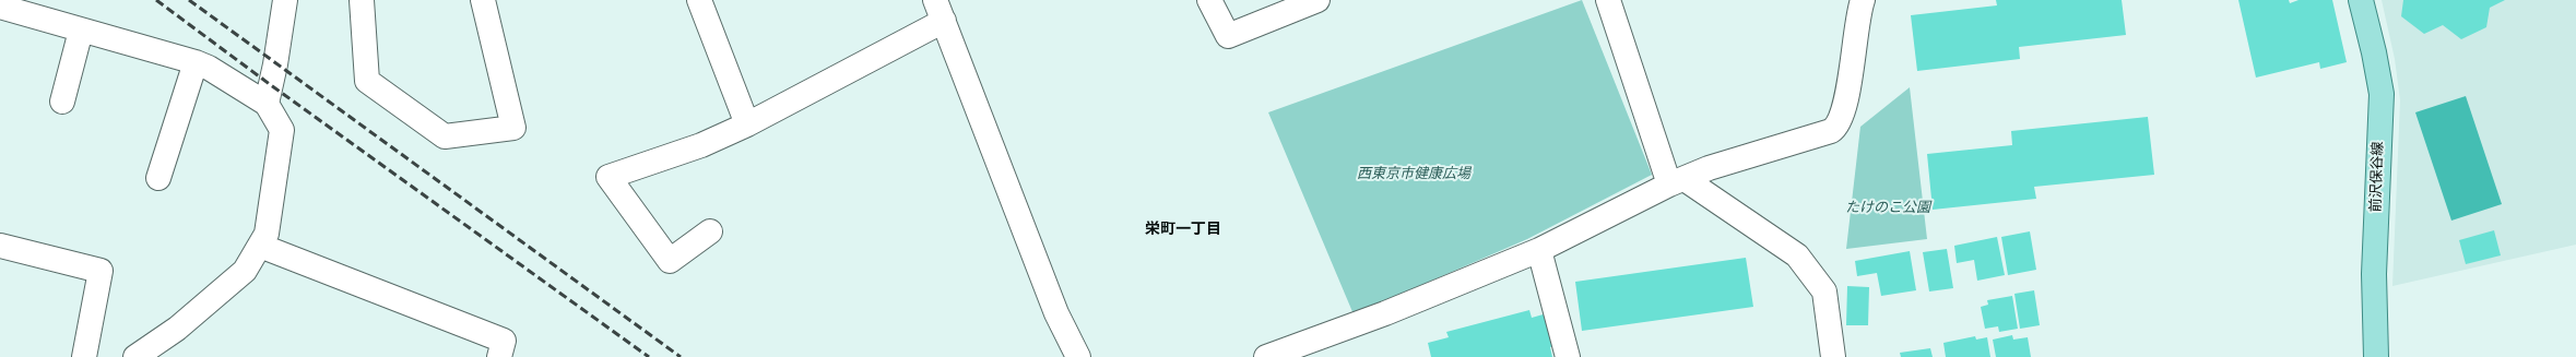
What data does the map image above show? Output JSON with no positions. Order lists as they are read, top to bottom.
{
  "streets": {
    "main road": ["前沢保谷線"]
  },
  "districts": ["栄町一丁目"],
  "parks": ["西東京市健康広場", "たけのこ公園"]
}
